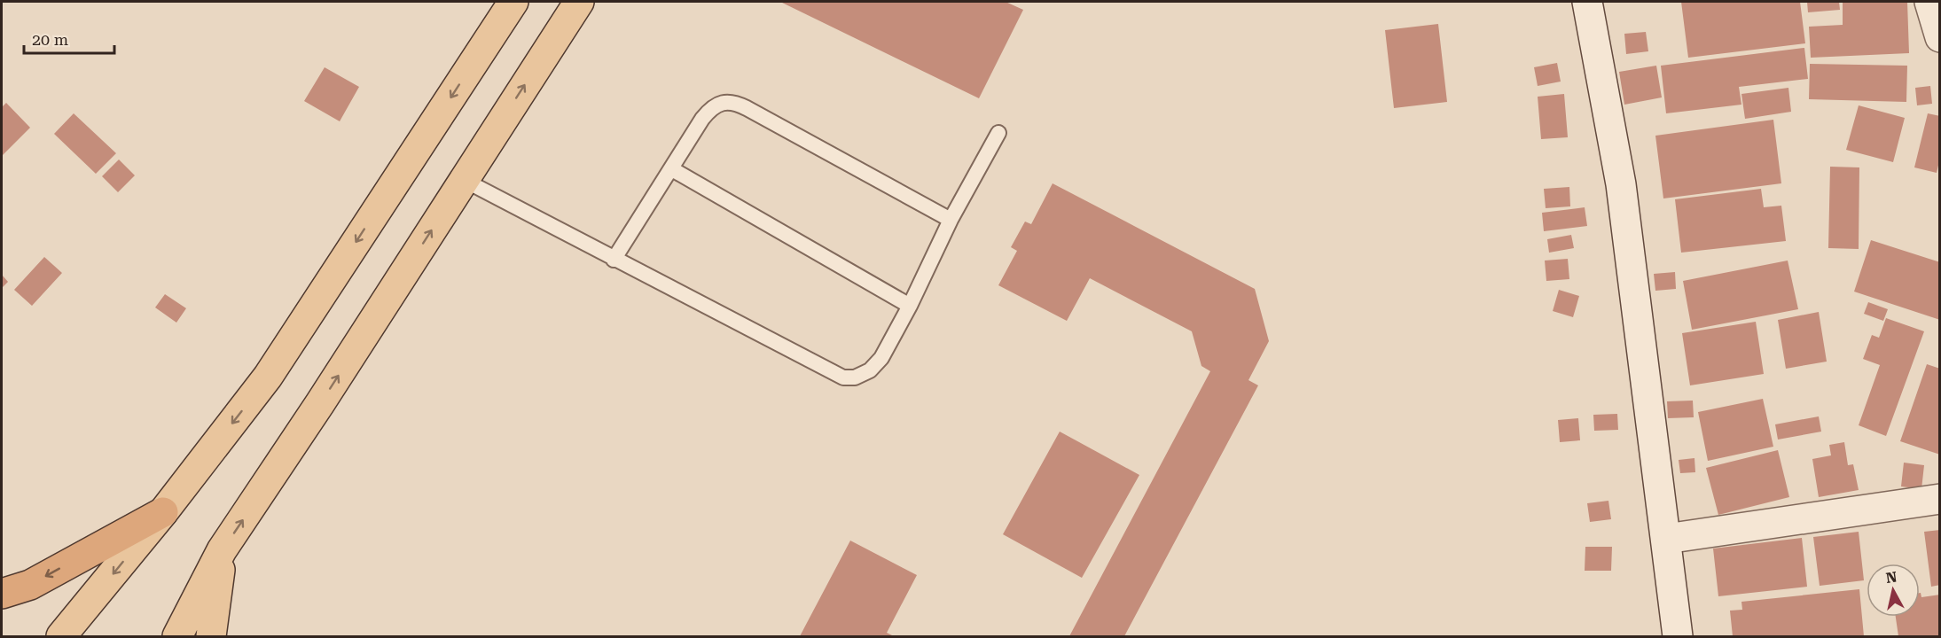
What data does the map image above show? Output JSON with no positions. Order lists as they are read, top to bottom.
{
  "scale_bar": "20 m",
  "north": "top"
}
